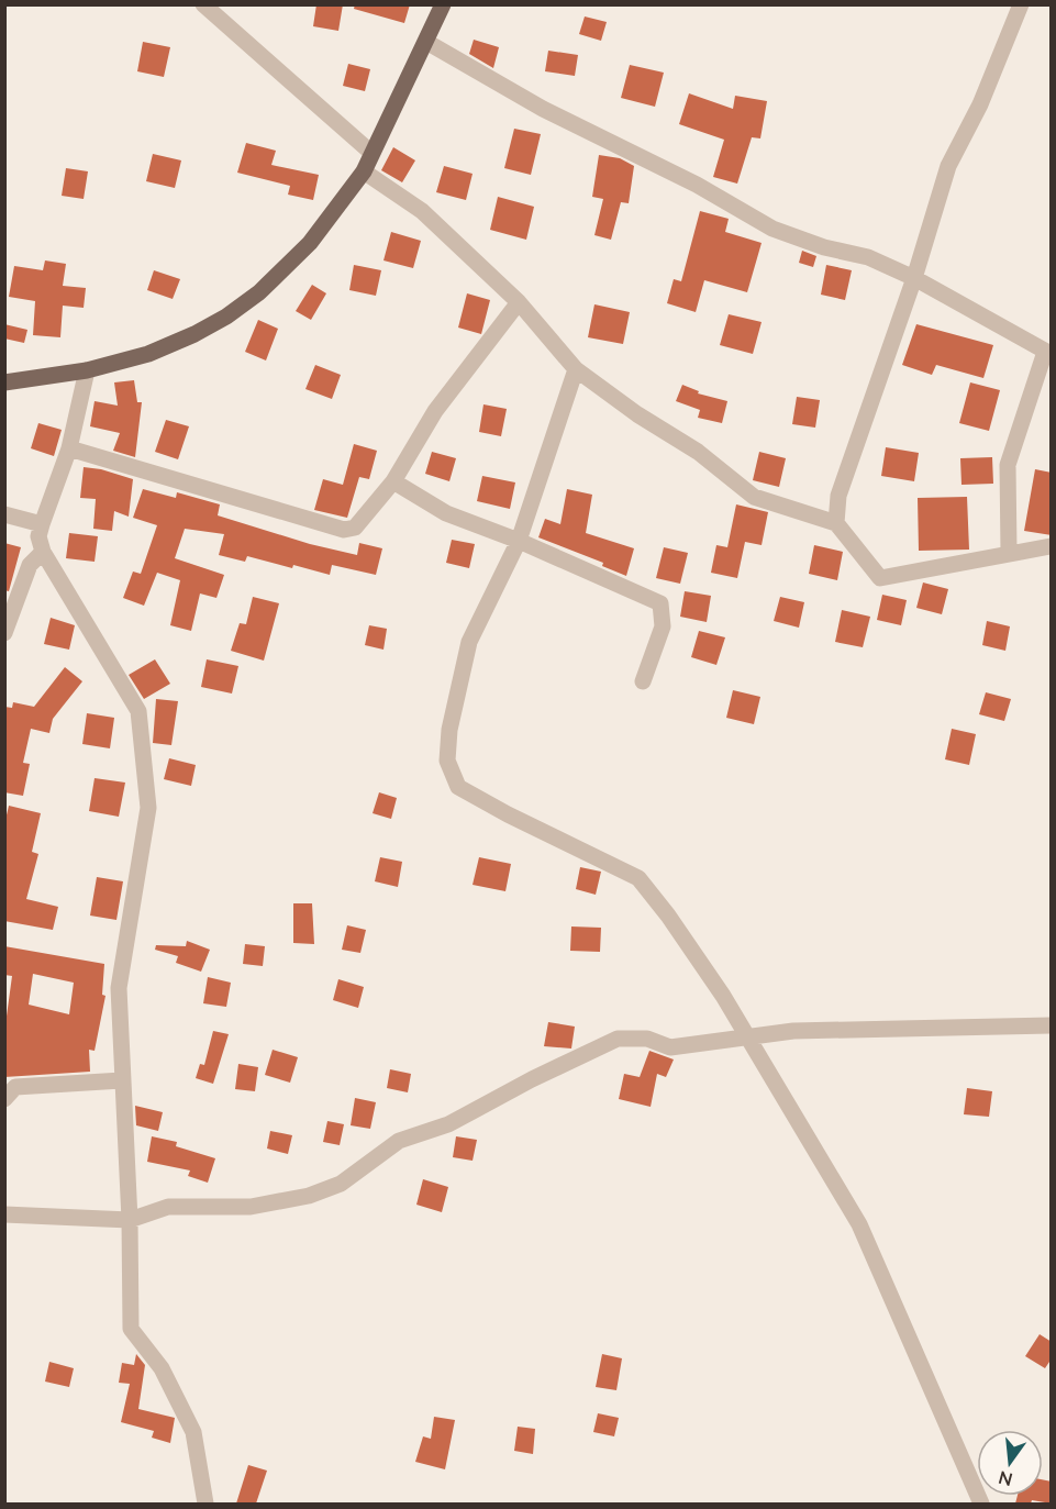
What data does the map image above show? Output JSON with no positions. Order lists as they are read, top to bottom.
{
  "north": "bottom"
}
